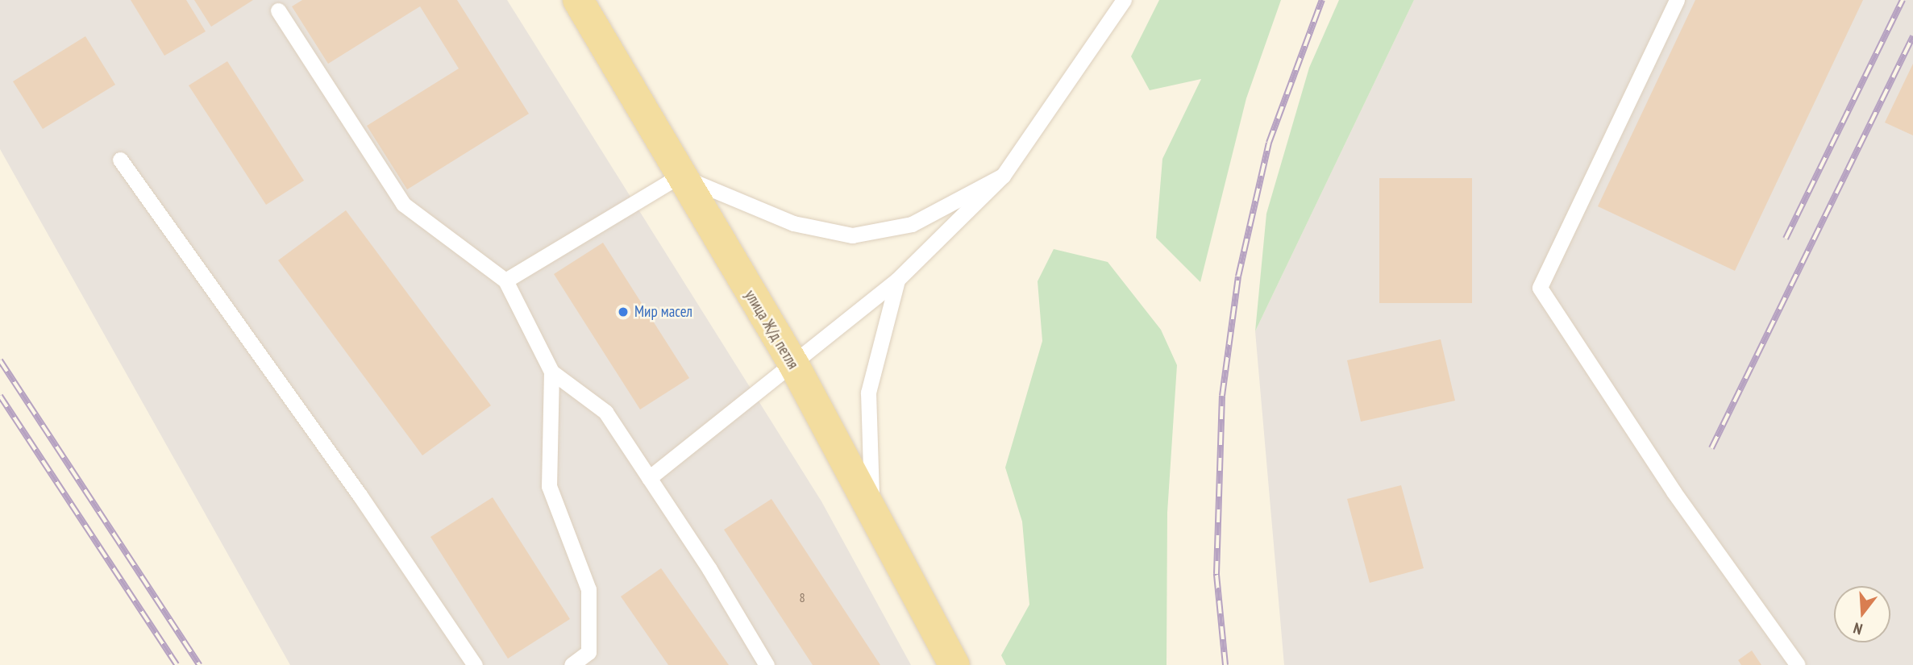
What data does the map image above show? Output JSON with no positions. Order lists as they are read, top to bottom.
{
  "streets": {
    "main road": ["улица Ж/д петля"]
  },
  "places": ["Мир масел"],
  "house_numbers": ["8"],
  "north": "bottom"
}
